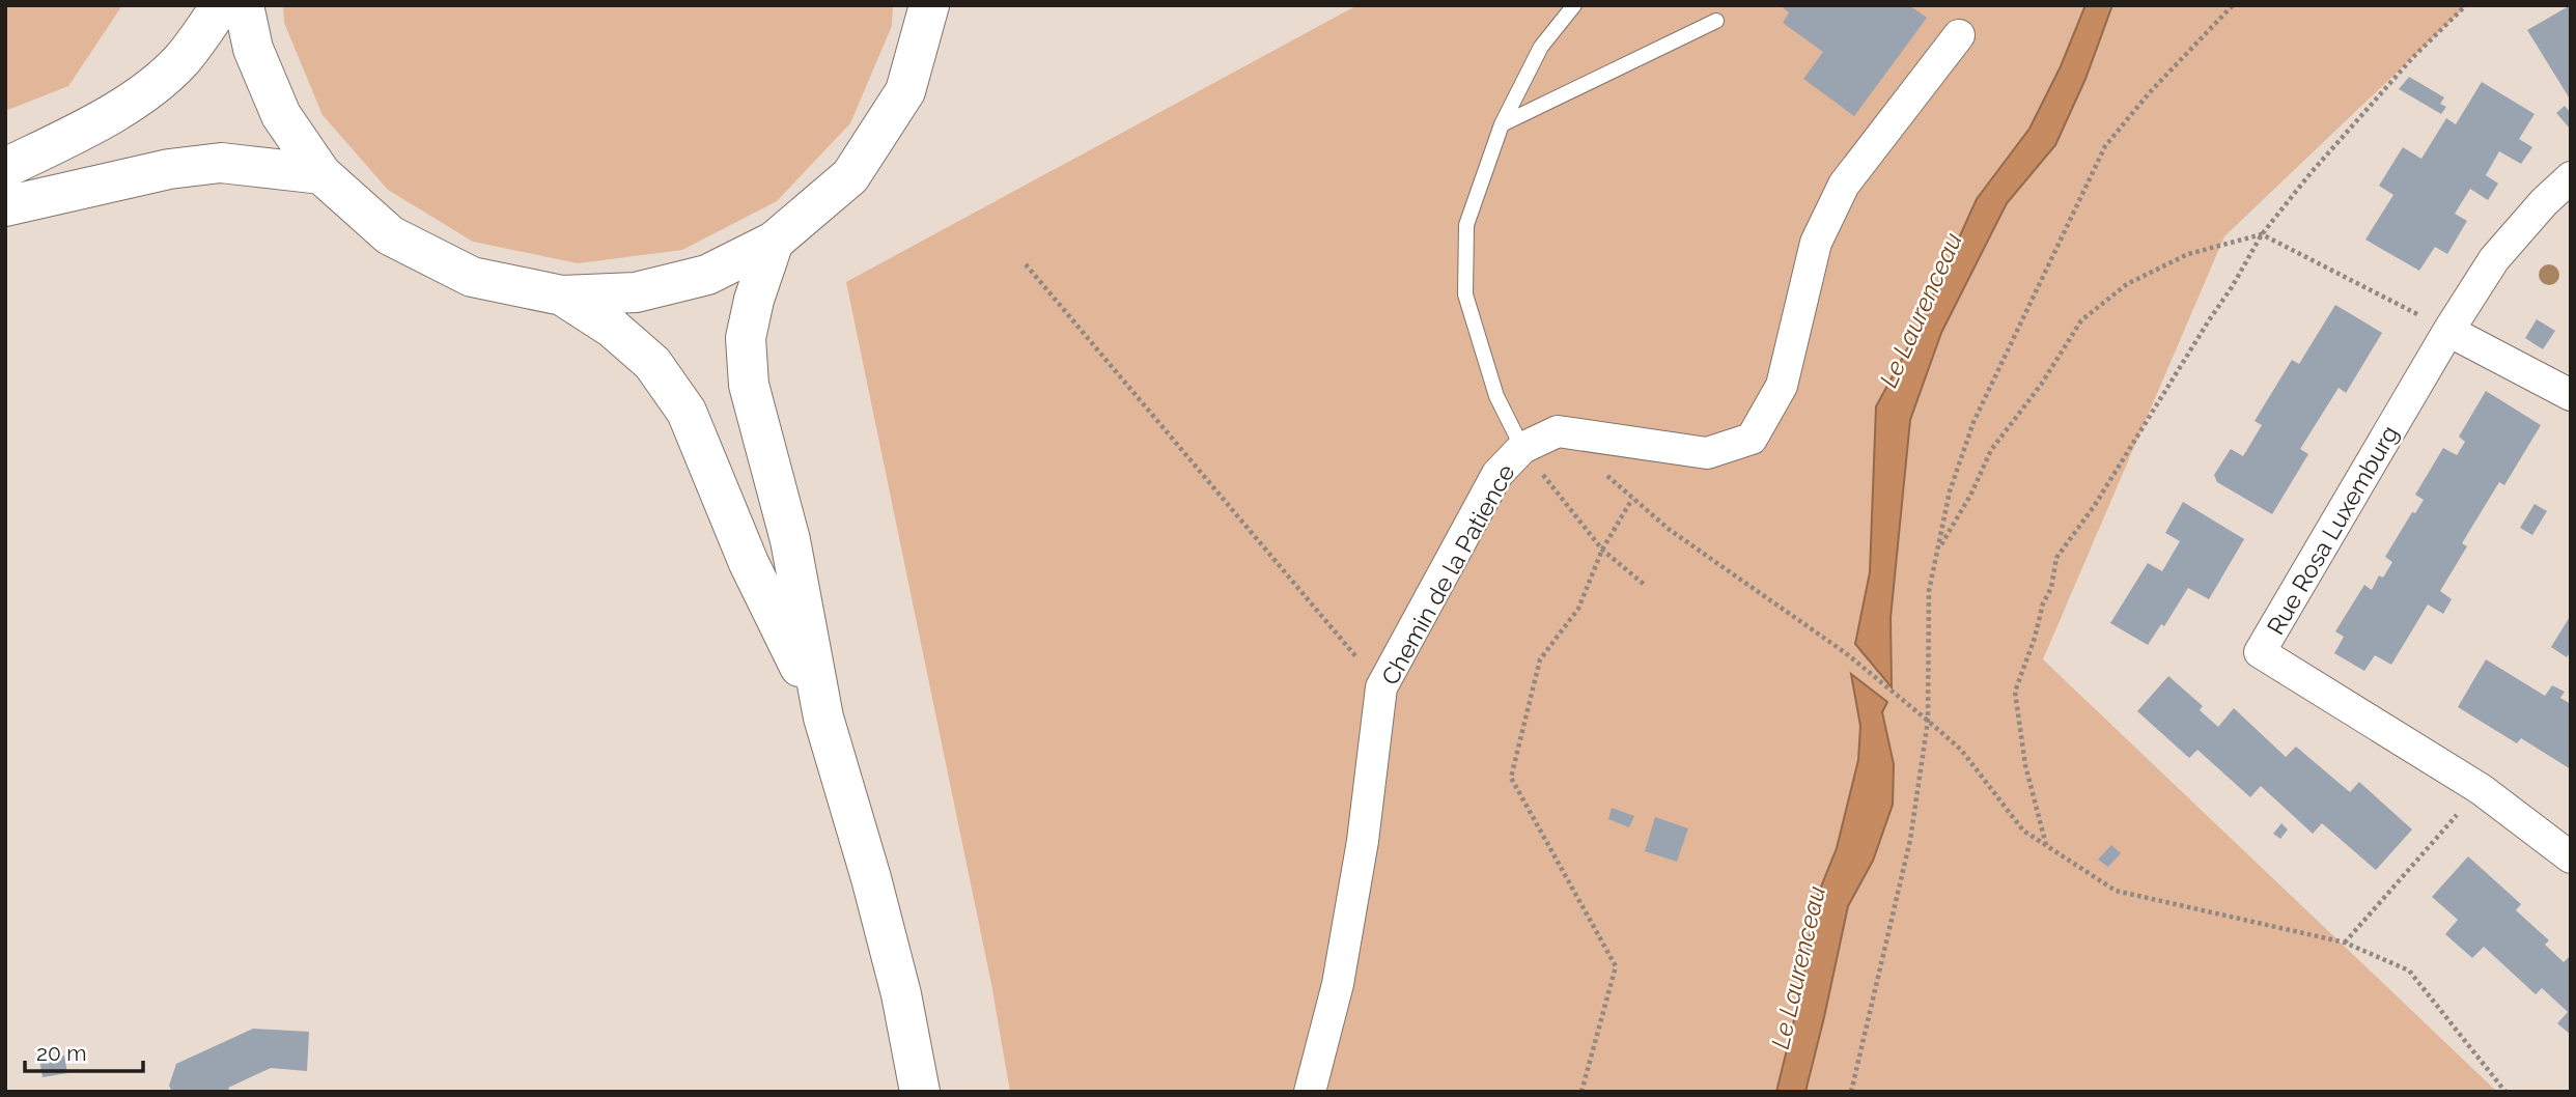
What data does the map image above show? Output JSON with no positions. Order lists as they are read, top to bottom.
{
  "streets": {
    "street": ["Rue Rosa Luxemburg", "Chemin de la Patience"]
  },
  "water": ["Le Laurenceau"],
  "scale_bar": "20 m"
}
